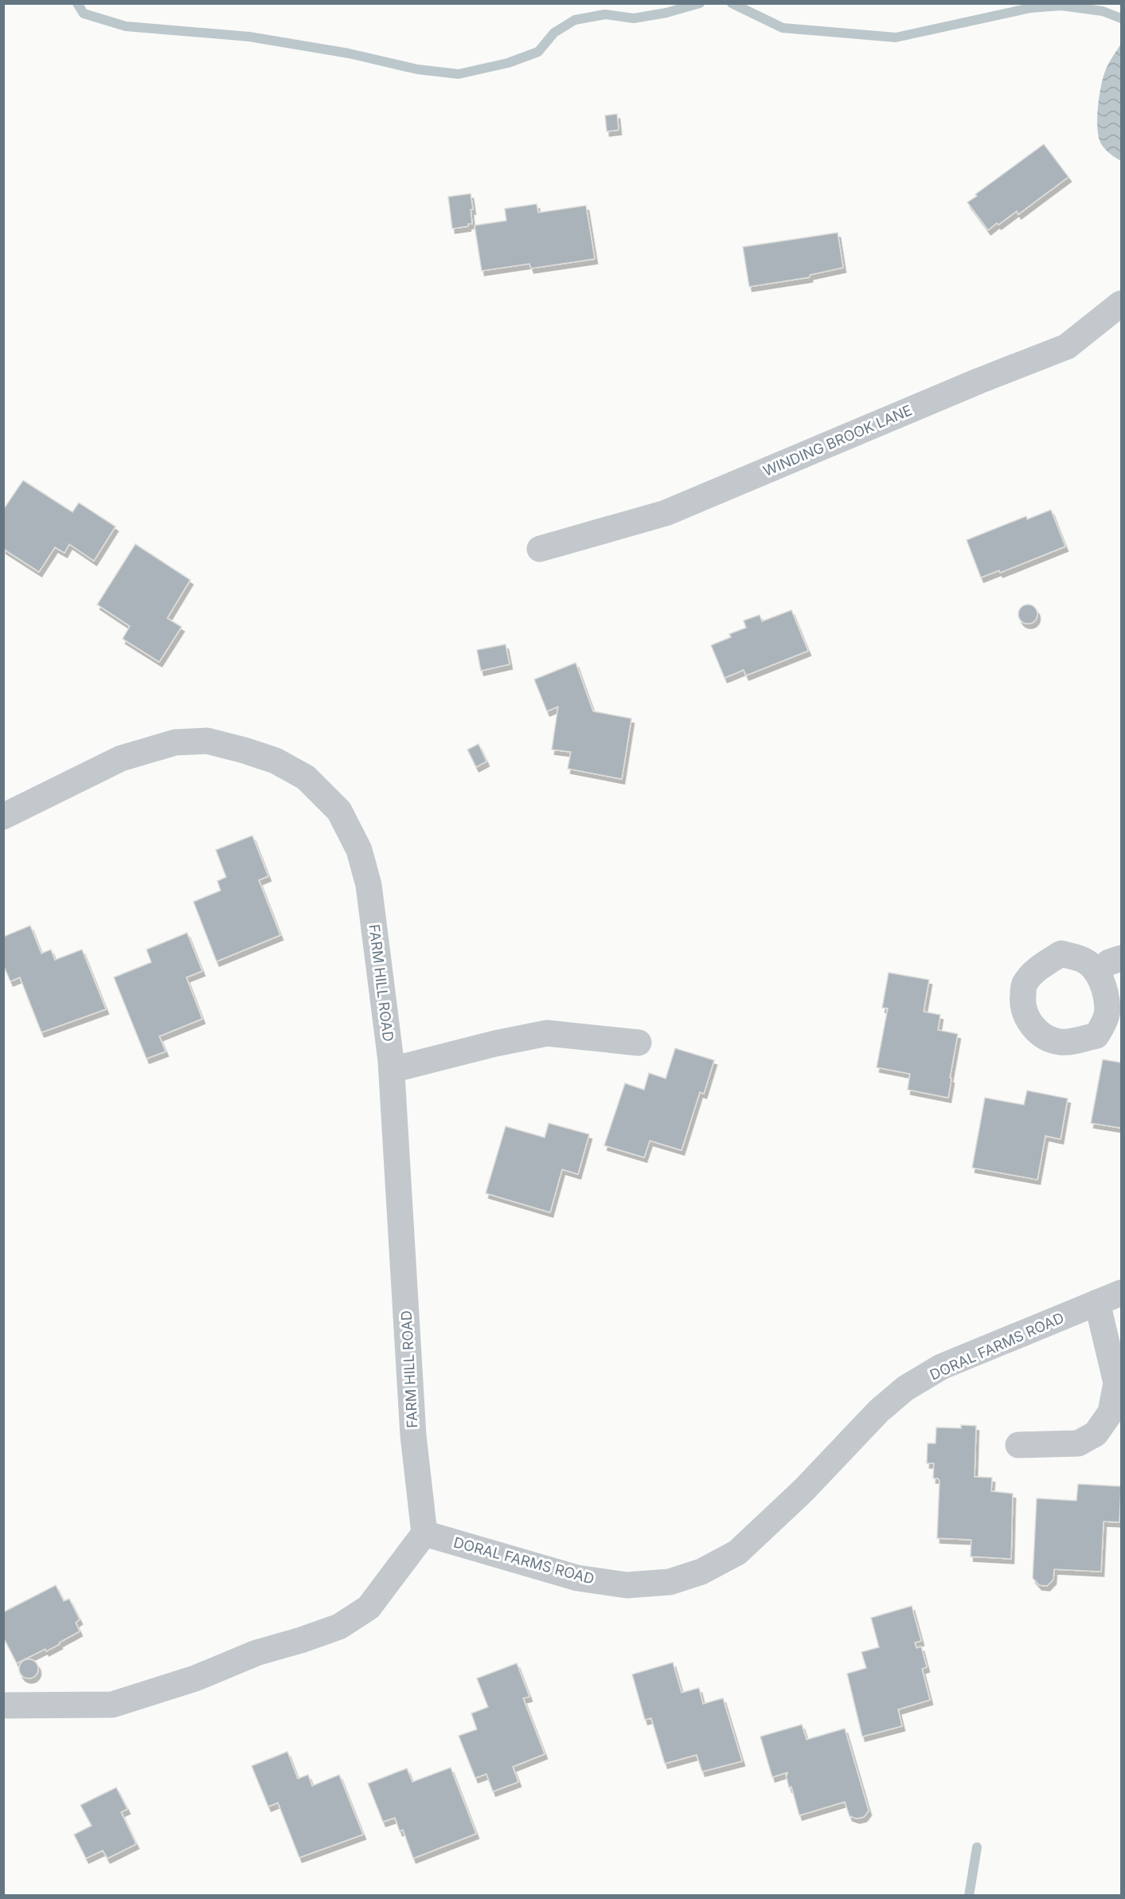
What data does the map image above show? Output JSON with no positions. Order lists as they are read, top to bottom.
{
  "streets": {
    "street": ["WINDING BROOK LANE", "FARM HILL ROAD", "DORAL FARMS ROAD"]
  },
  "crossings": [
    ["FARM HILL ROAD", "DORAL FARMS ROAD"]
  ]
}
